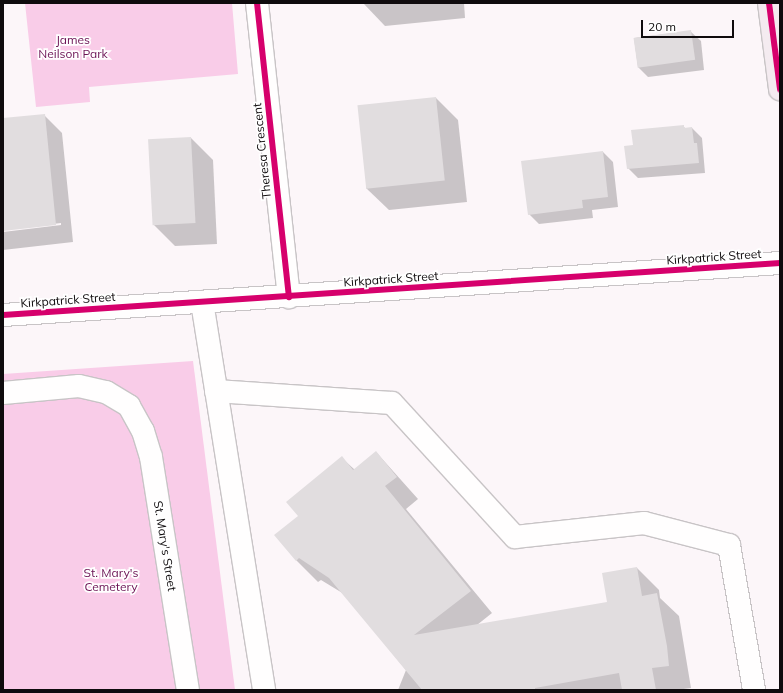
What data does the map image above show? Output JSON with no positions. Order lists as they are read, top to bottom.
{
  "streets": {
    "street": ["Theresa Crescent", "Kirkpatrick Street", "St. Mary's Street"]
  },
  "crossings": [
    ["Theresa Crescent", "Kirkpatrick Street"]
  ],
  "parks": ["James Neilson Park", "St. Mary's Cemetery"],
  "scale_bar": "20 m"
}
